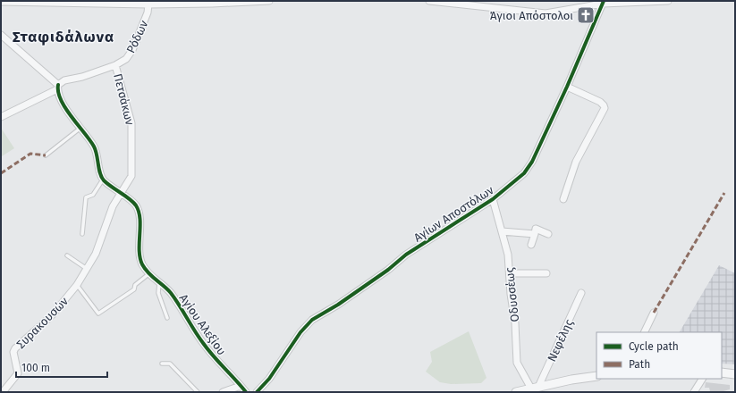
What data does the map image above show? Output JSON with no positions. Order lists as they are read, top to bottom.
{
  "streets": {
    "street": [
      "Ρόδων",
      "Πετσάκων",
      "Αγίων Αποστόλων",
      "Οδυσσέως",
      "Συρακουσών",
      "Αγίου Αλεξίου",
      "Νεφέλης"
    ]
  },
  "crossings": [
    ["Ρόδων", "Πετσάκων"],
    ["Πετσάκων", "Συρακουσών"],
    ["Πετσάκων", "Αγίου Αλεξίου"],
    ["Αγίων Αποστόλων", "Οδυσσέως"],
    ["Οδυσσέως", "Νεφέλης"],
    ["Συρακουσών", "Αγίου Αλεξίου"]
  ],
  "districts": ["Σταφιδάλωνα"],
  "places": {
    "church": ["Άγιοι Απόστολοι"]
  },
  "legend": ["Cycle path", "Path"],
  "scale_bar": "100 m"
}
